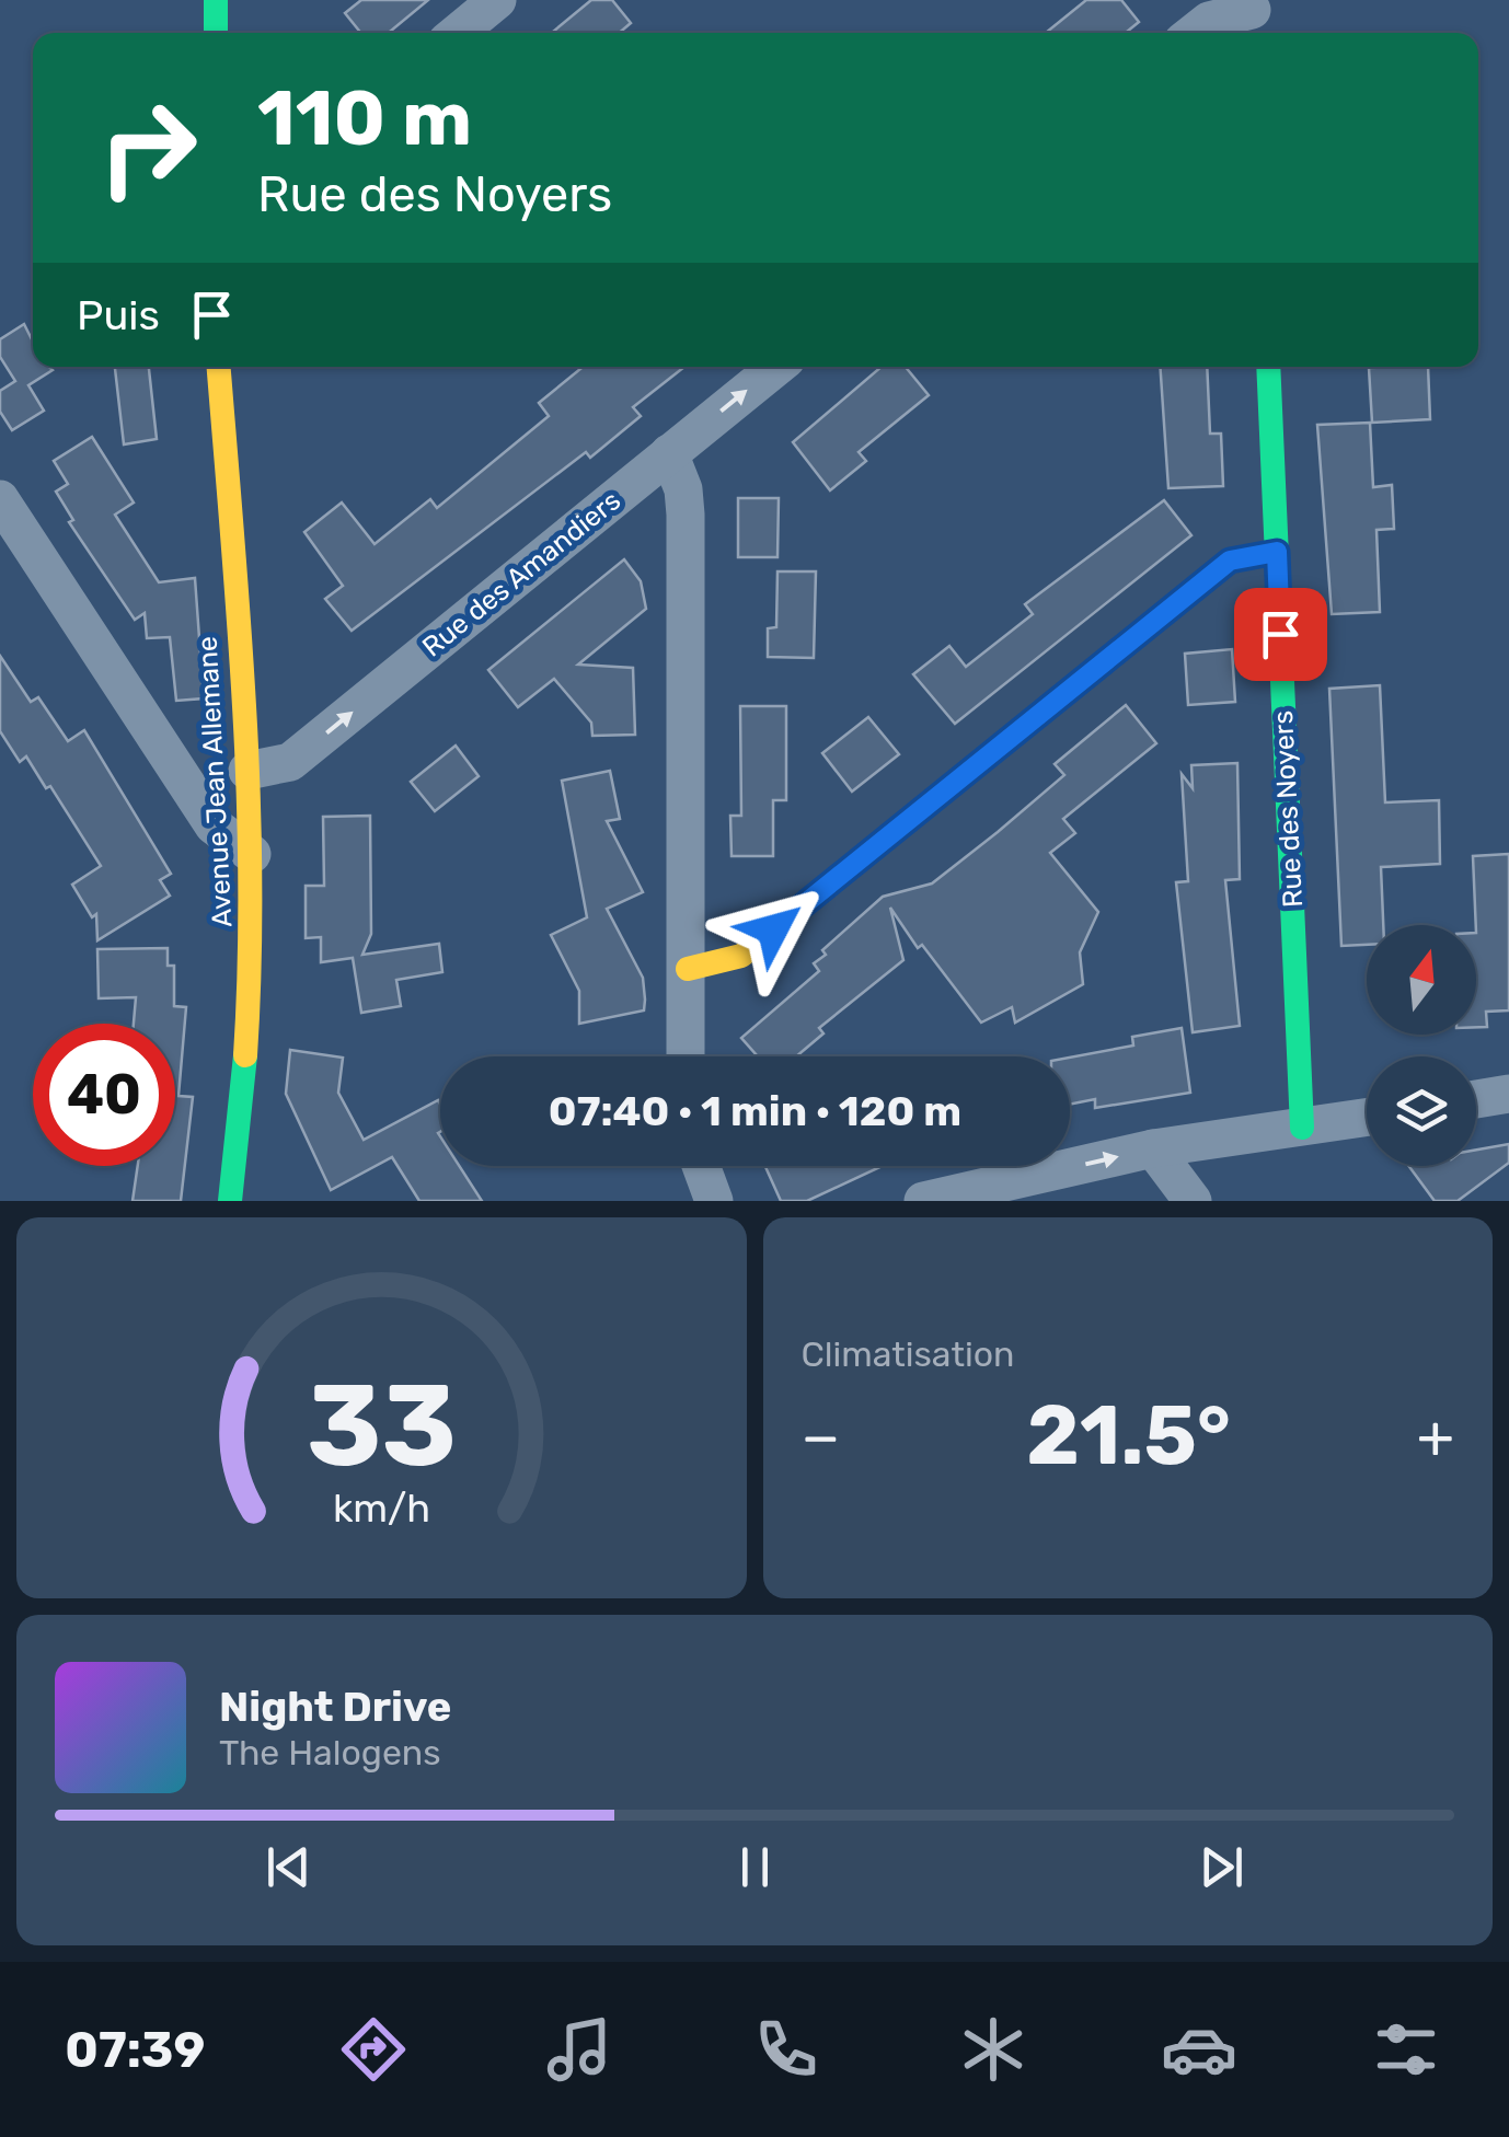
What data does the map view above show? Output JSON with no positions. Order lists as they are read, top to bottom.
{
  "streets": {
    "street": ["Rue des Amandiers", "Avenue Jean Allemane", "Rue des Noyers"]
  },
  "crossings": [
    ["Rue des Amandiers", "Avenue Jean Allemane"]
  ],
  "one_way": ["Rue des Amandiers"],
  "north": "top",
  "page": {
    "turn": ["110 m", "Rue des Noyers"],
    "then": "Puis",
    "limit": "40",
    "trip": "07:40 · 1 min · 120 m",
    "tile": "Climatisation",
    "heat": ["−", "21.5°", "+"],
    "song": ["Night Drive", "The Halogens"],
    "tabs": "07:39",
    "gauge": ["33", "km/h"]
  }
}
